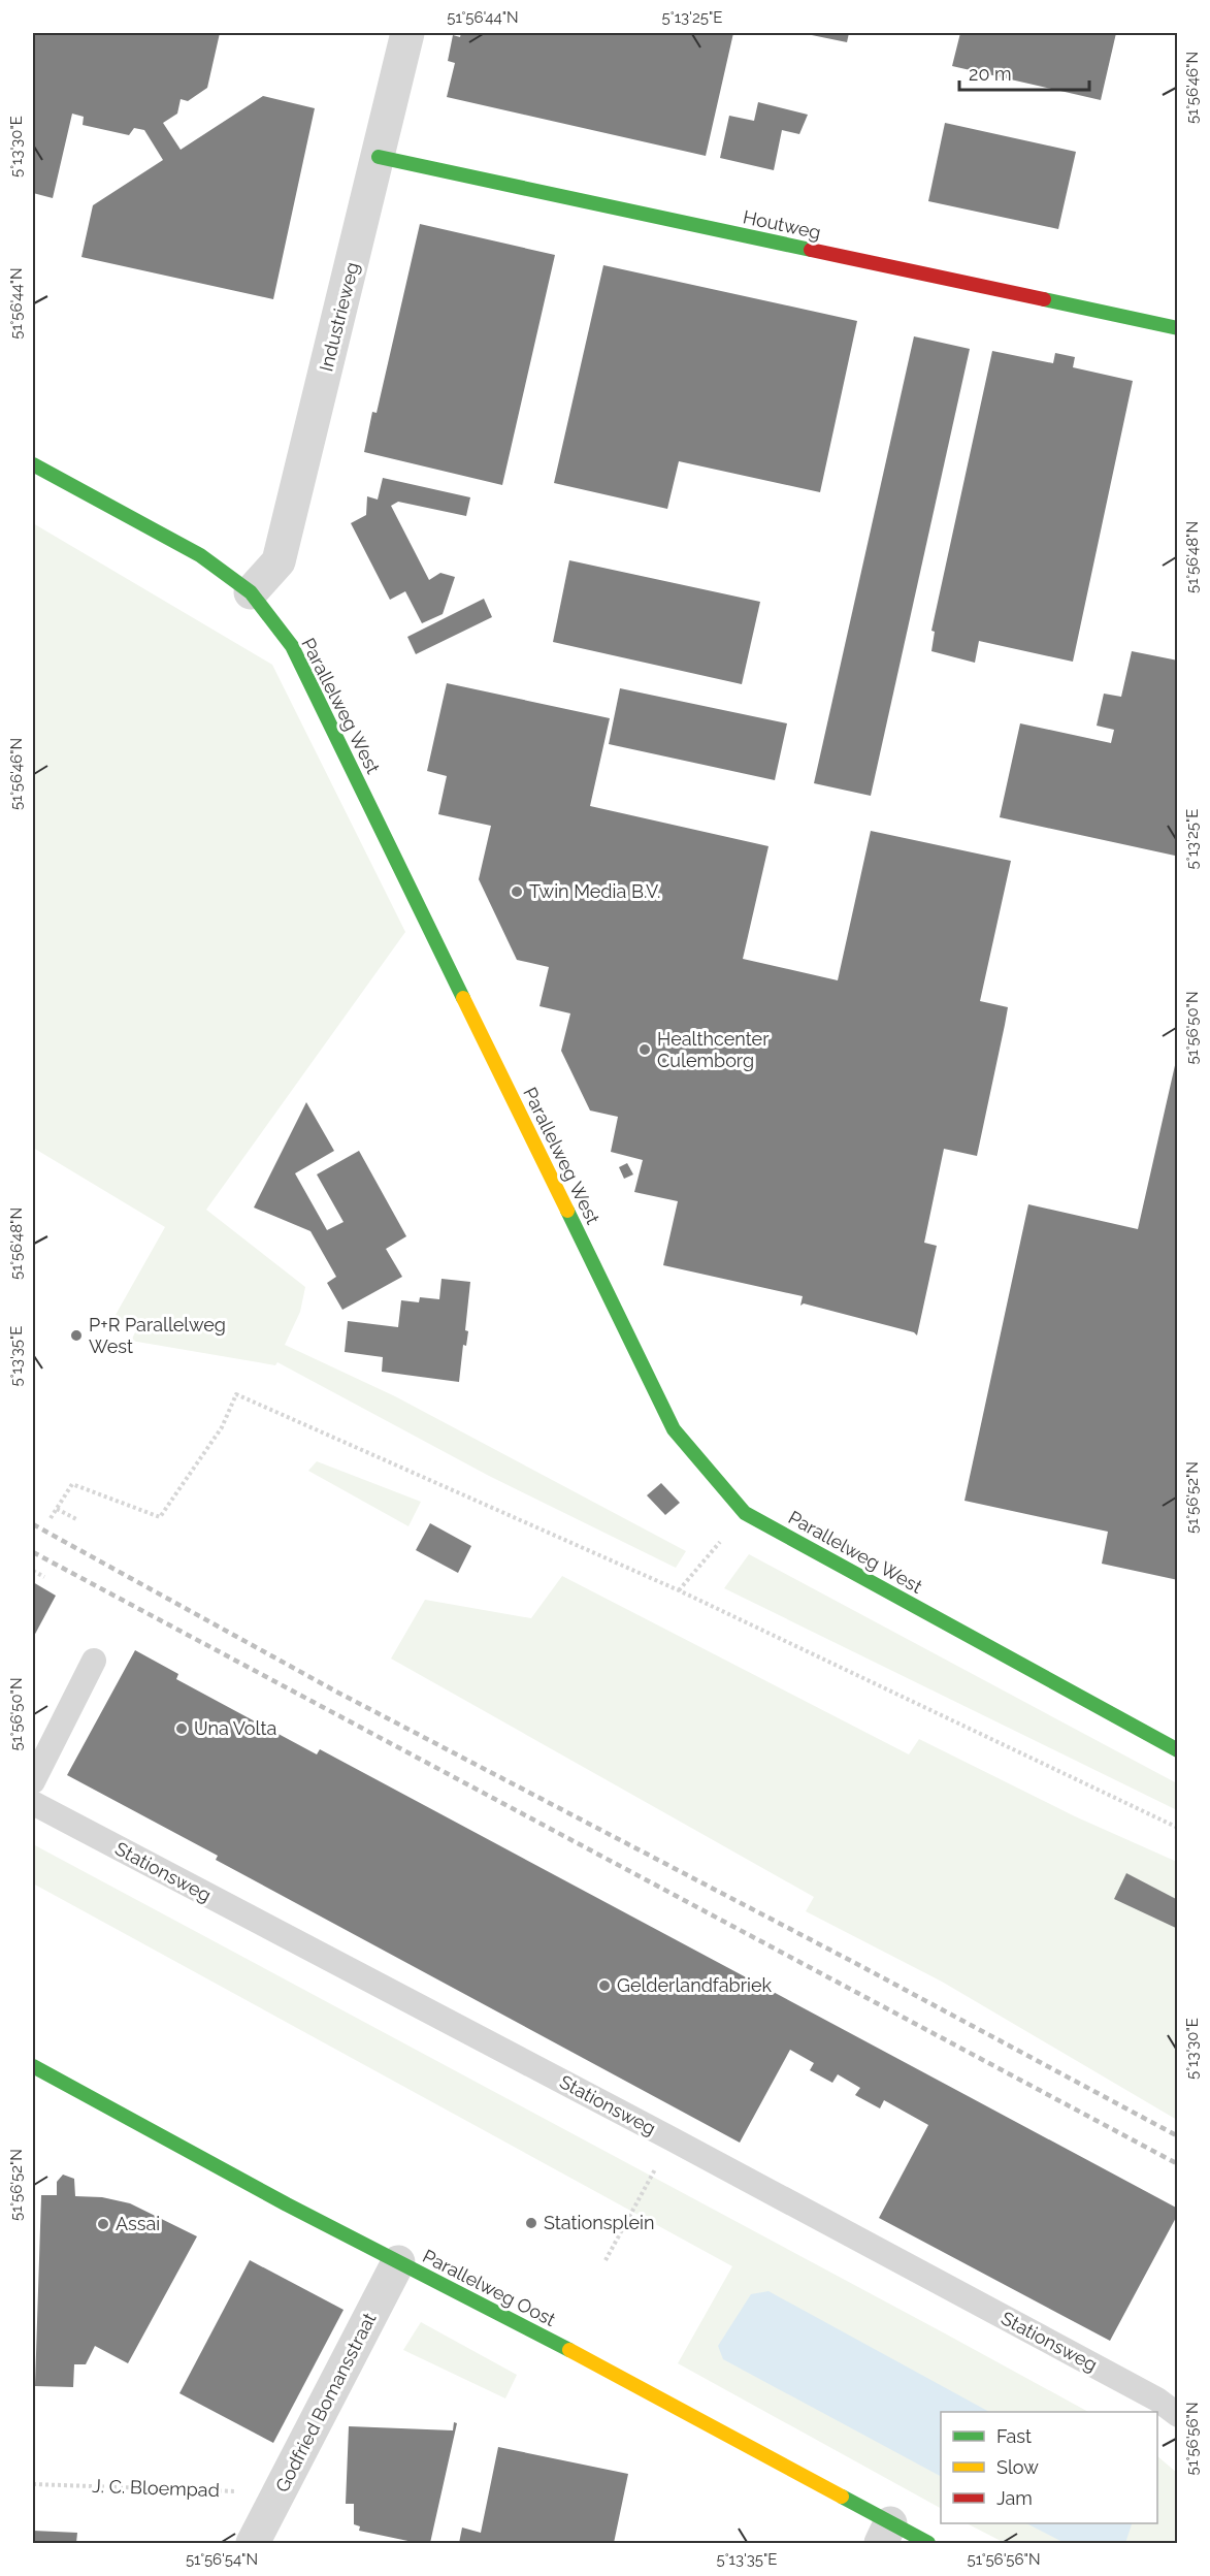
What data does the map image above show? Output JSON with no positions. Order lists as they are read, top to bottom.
{
  "streets": {
    "street": [
      "Houtweg",
      "Industrieweg",
      "Parallelweg West",
      "Parallelweg Oost",
      "Godfried Bomansstraat"
    ],
    "lane": ["Stationsweg"],
    "path": ["J. C. Bloempad"]
  },
  "crossings": [
    ["Houtweg", "Industrieweg"],
    ["Industrieweg", "Parallelweg West"],
    ["Parallelweg Oost", "Godfried Bomansstraat"],
    ["Godfried Bomansstraat", "J. C. Bloempad"]
  ],
  "places": [
    "Twin Media B.V.",
    "Healthcenter Culemborg",
    "P+R Parallelweg West",
    "Una Volta",
    "Gelderlandfabriek",
    "Stationsplein",
    "Assai"
  ],
  "legend": ["Fast", "Slow", "Jam"],
  "scale_bar": "20 m",
  "coordinates": [
    "51°56'44\"N",
    "5°13'25\"E",
    "51°56'46\"N",
    "5°13'30\"E",
    "51°56'48\"N",
    "51°56'50\"N",
    "5°13'35\"E",
    "51°56'52\"N",
    "51°56'56\"N",
    "51°56'54\"N"
  ]
}
